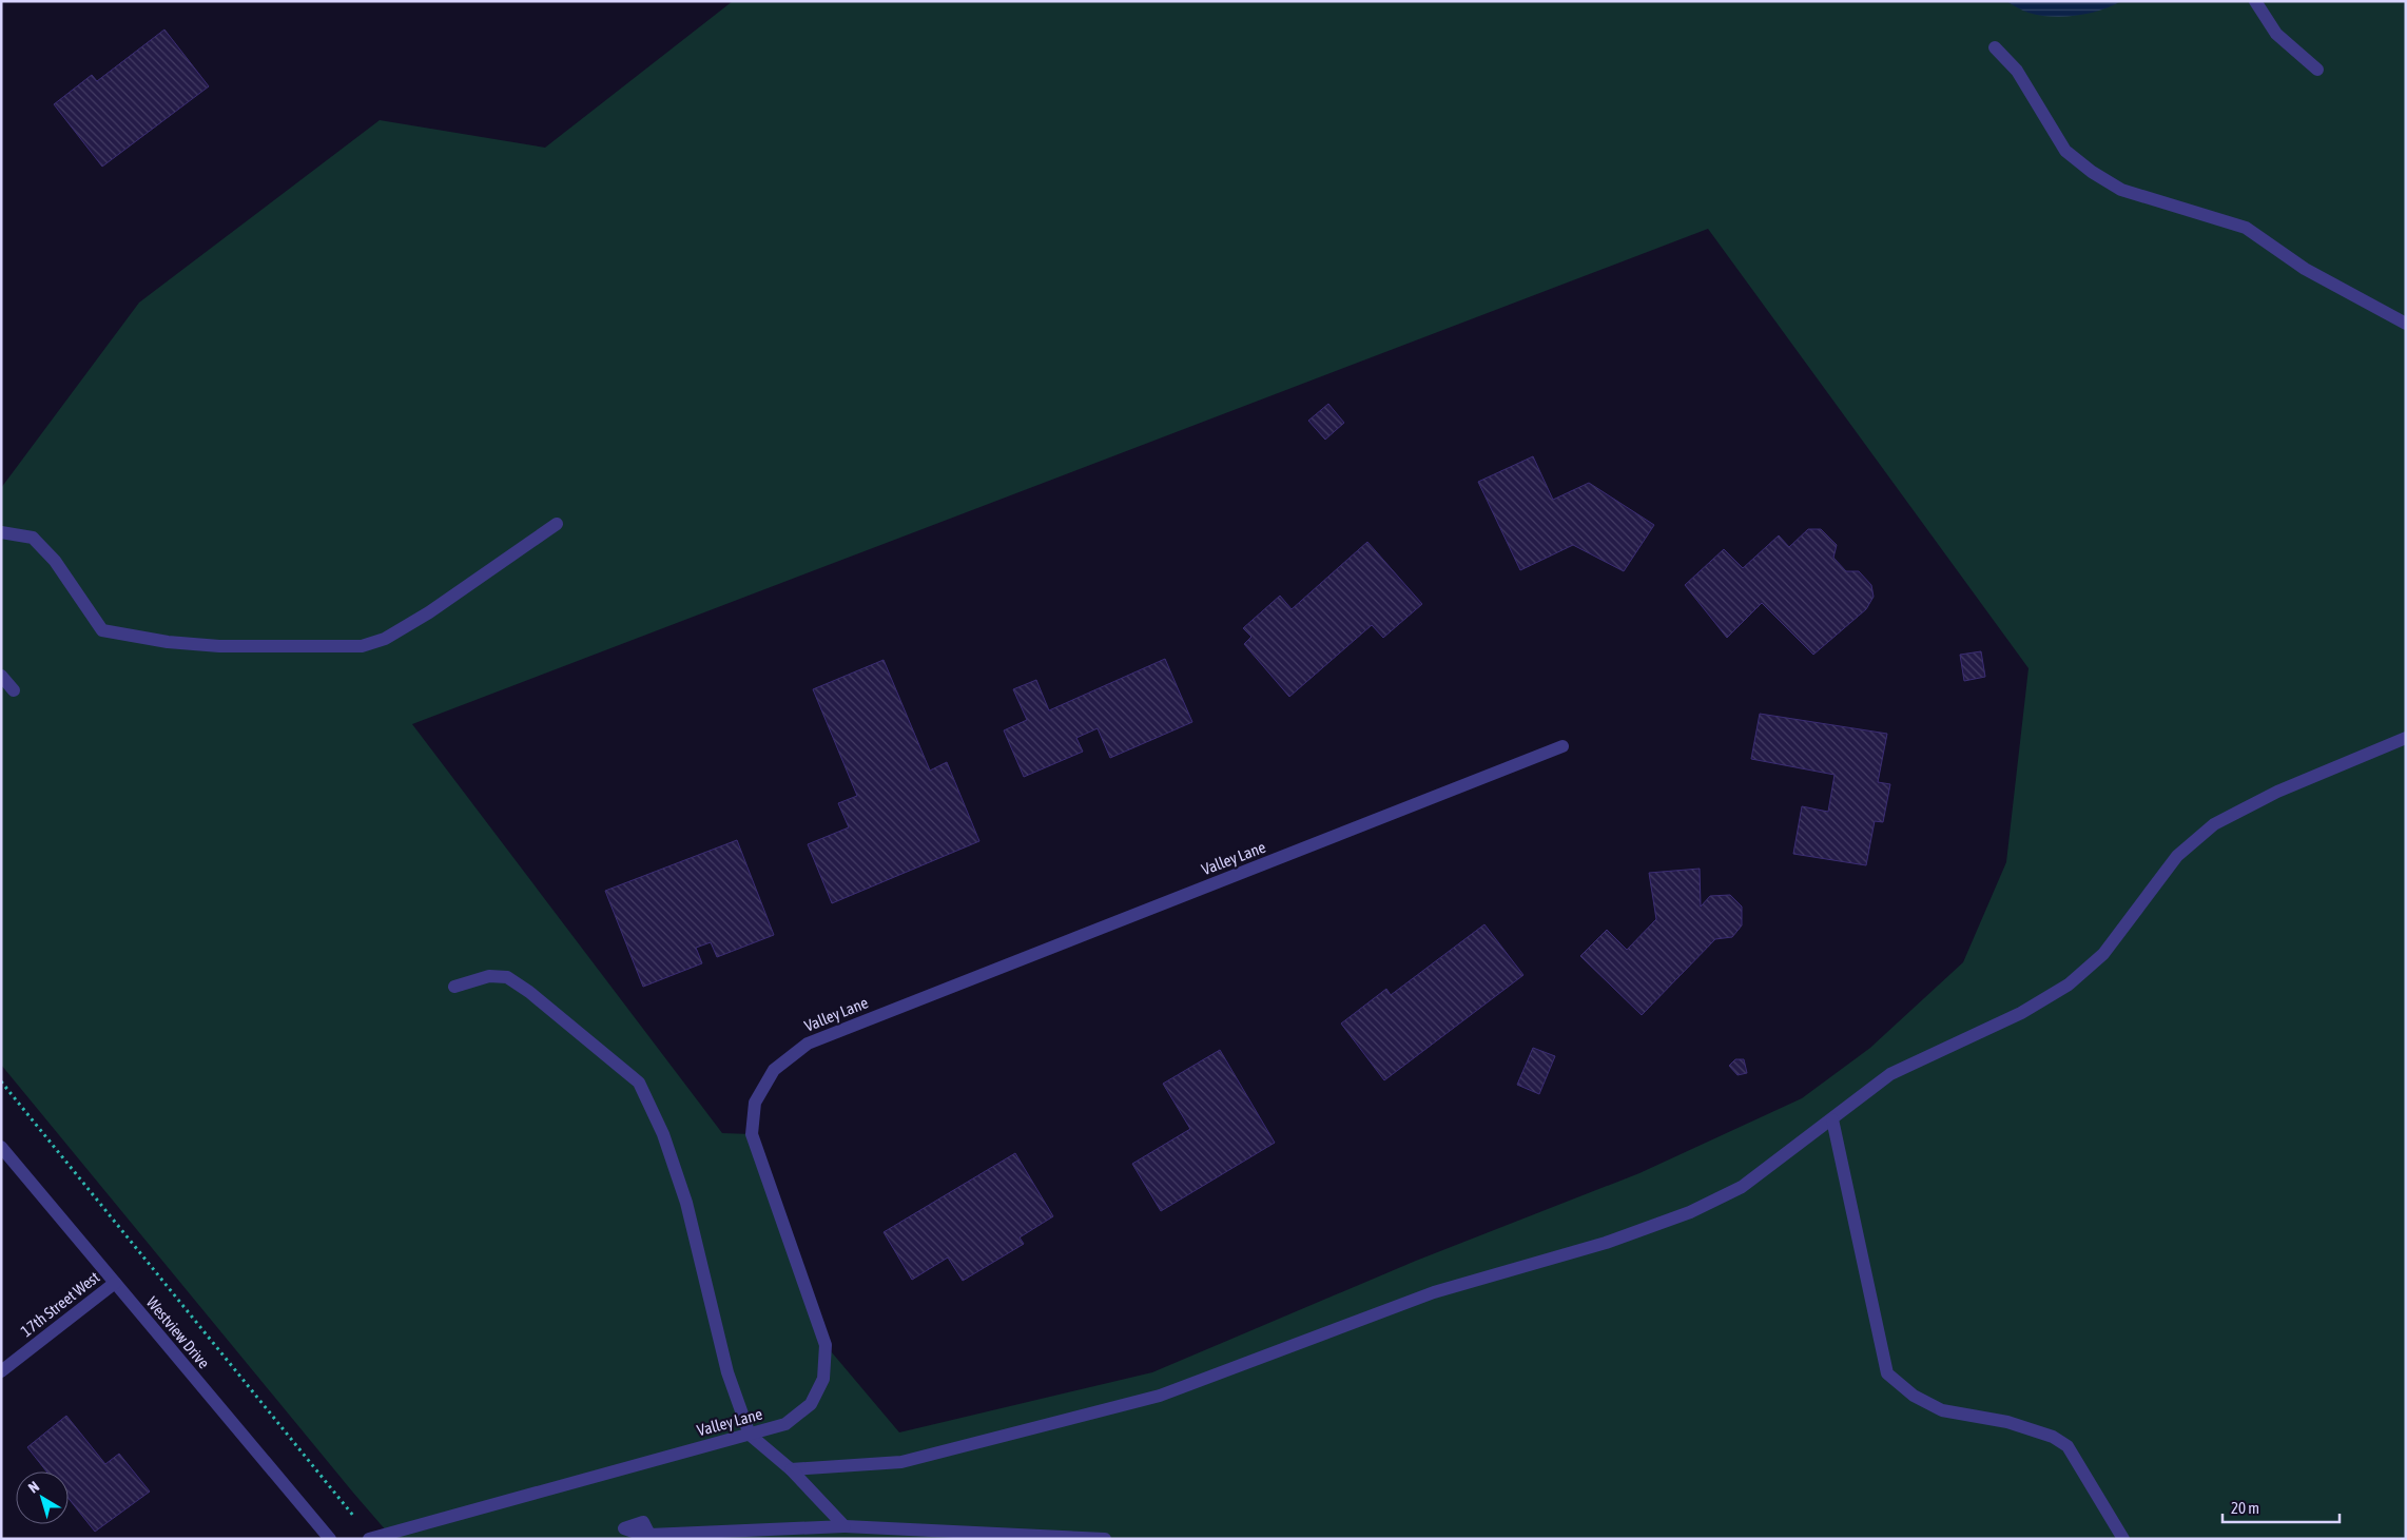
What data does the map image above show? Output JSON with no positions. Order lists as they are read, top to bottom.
{
  "streets": {
    "street": ["Valley Lane", "17th Street West", "Westview Drive"]
  },
  "crossings": [
    ["17th Street West", "Westview Drive"]
  ],
  "scale_bar": "20 m",
  "north": "top left"
}
